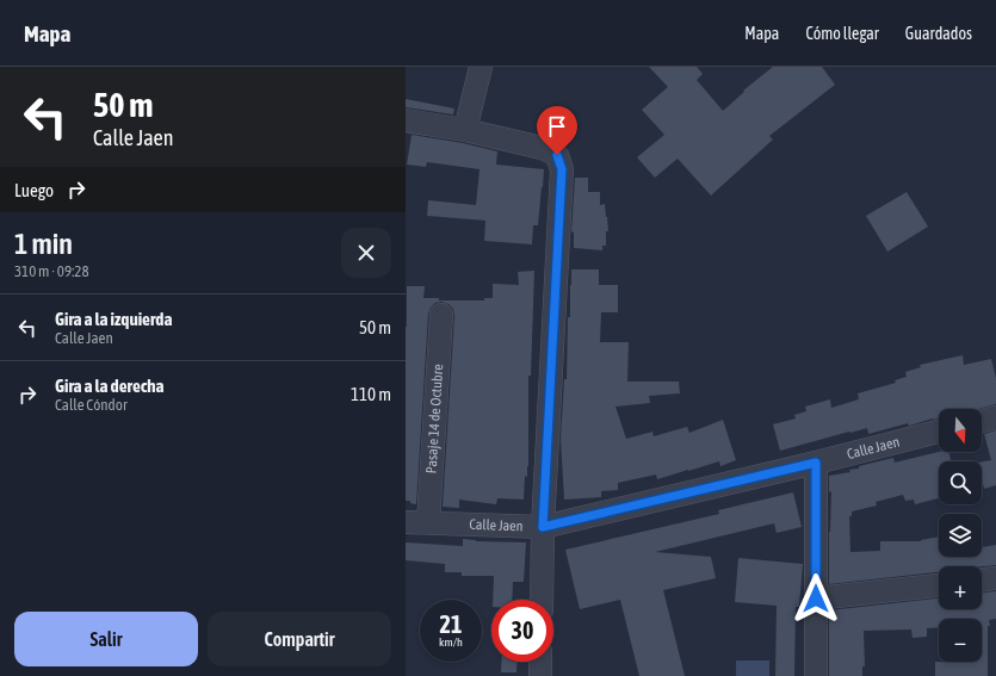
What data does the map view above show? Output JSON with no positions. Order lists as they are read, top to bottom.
{
  "streets": {
    "street": ["Pasaje 14 de Octubre", "Calle Jaen"]
  },
  "crossings": [
    ["Pasaje 14 de Octubre", "Calle Jaen"]
  ],
  "north": "bottom",
  "page": {
    "header": "Mapa",
    "nav": ["Mapa", "Cómo llegar", "Guardados"],
    "turn": ["50 m", "Calle Jaen"],
    "then": "Luego",
    "heading": ["1 min", "310 m · 09:28"],
    "list": [
      {
        "name": "Gira a la izquierda",
        "note": "Calle Jaen",
        "value": "50 m"
      },
      {
        "name": "Gira a la derecha",
        "note": "Calle Cóndor",
        "value": "110 m"
      }
    ],
    "map_buttons": ["+", "−"],
    "speed": "21 km/h",
    "limit": "30",
    "buttons": ["Salir", "Compartir"]
  }
}
